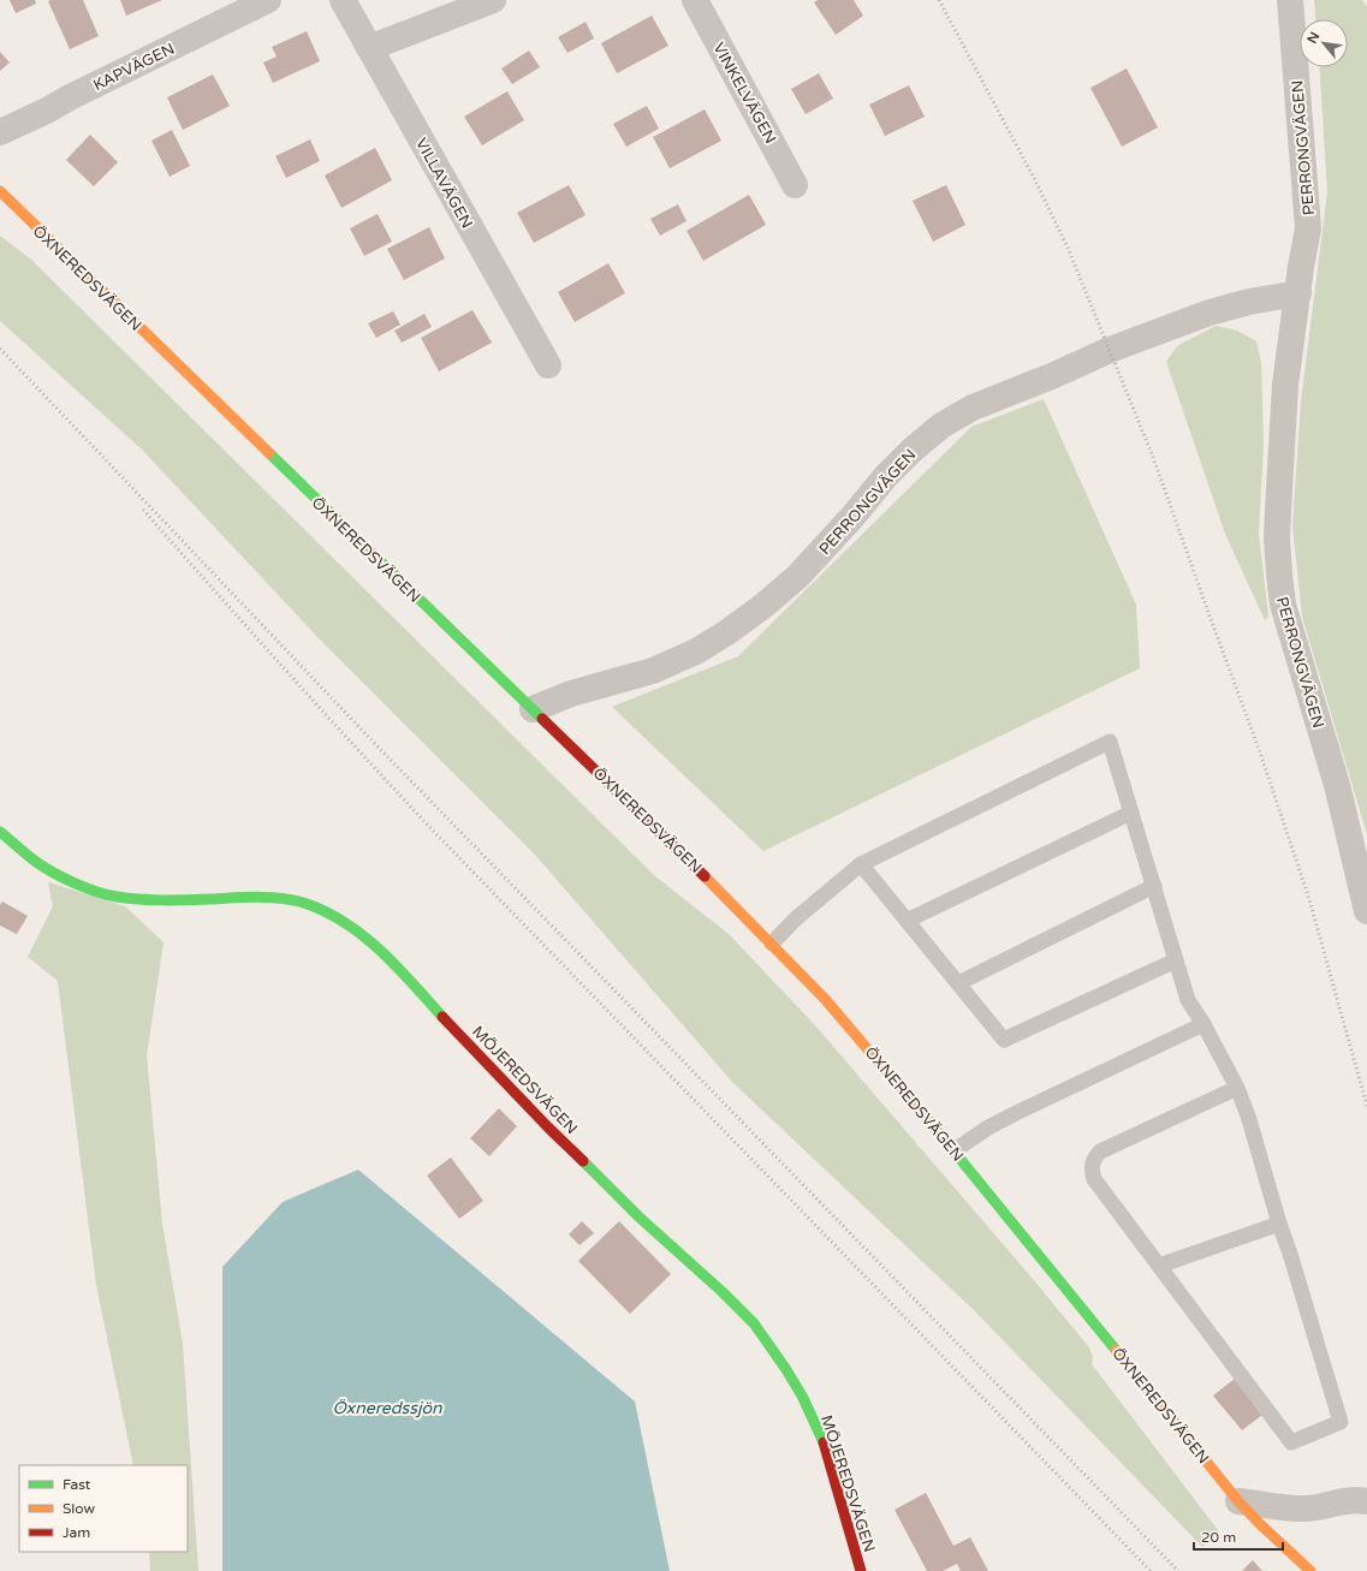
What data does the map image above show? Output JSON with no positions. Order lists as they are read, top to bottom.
{
  "streets": {
    "street": [
      "KAPVÄGEN",
      "VINKELVÄGEN",
      "PERRONGVÄGEN",
      "VILLAVÄGEN",
      "ÖXNEREDSVÄGEN",
      "MÖJEREDSVÄGEN"
    ]
  },
  "crossings": [
    ["PERRONGVÄGEN", "ÖXNEREDSVÄGEN"]
  ],
  "water": ["Öxneredssjön"],
  "legend": ["Fast", "Slow", "Jam"],
  "scale_bar": "20 m",
  "north": "top left"
}
